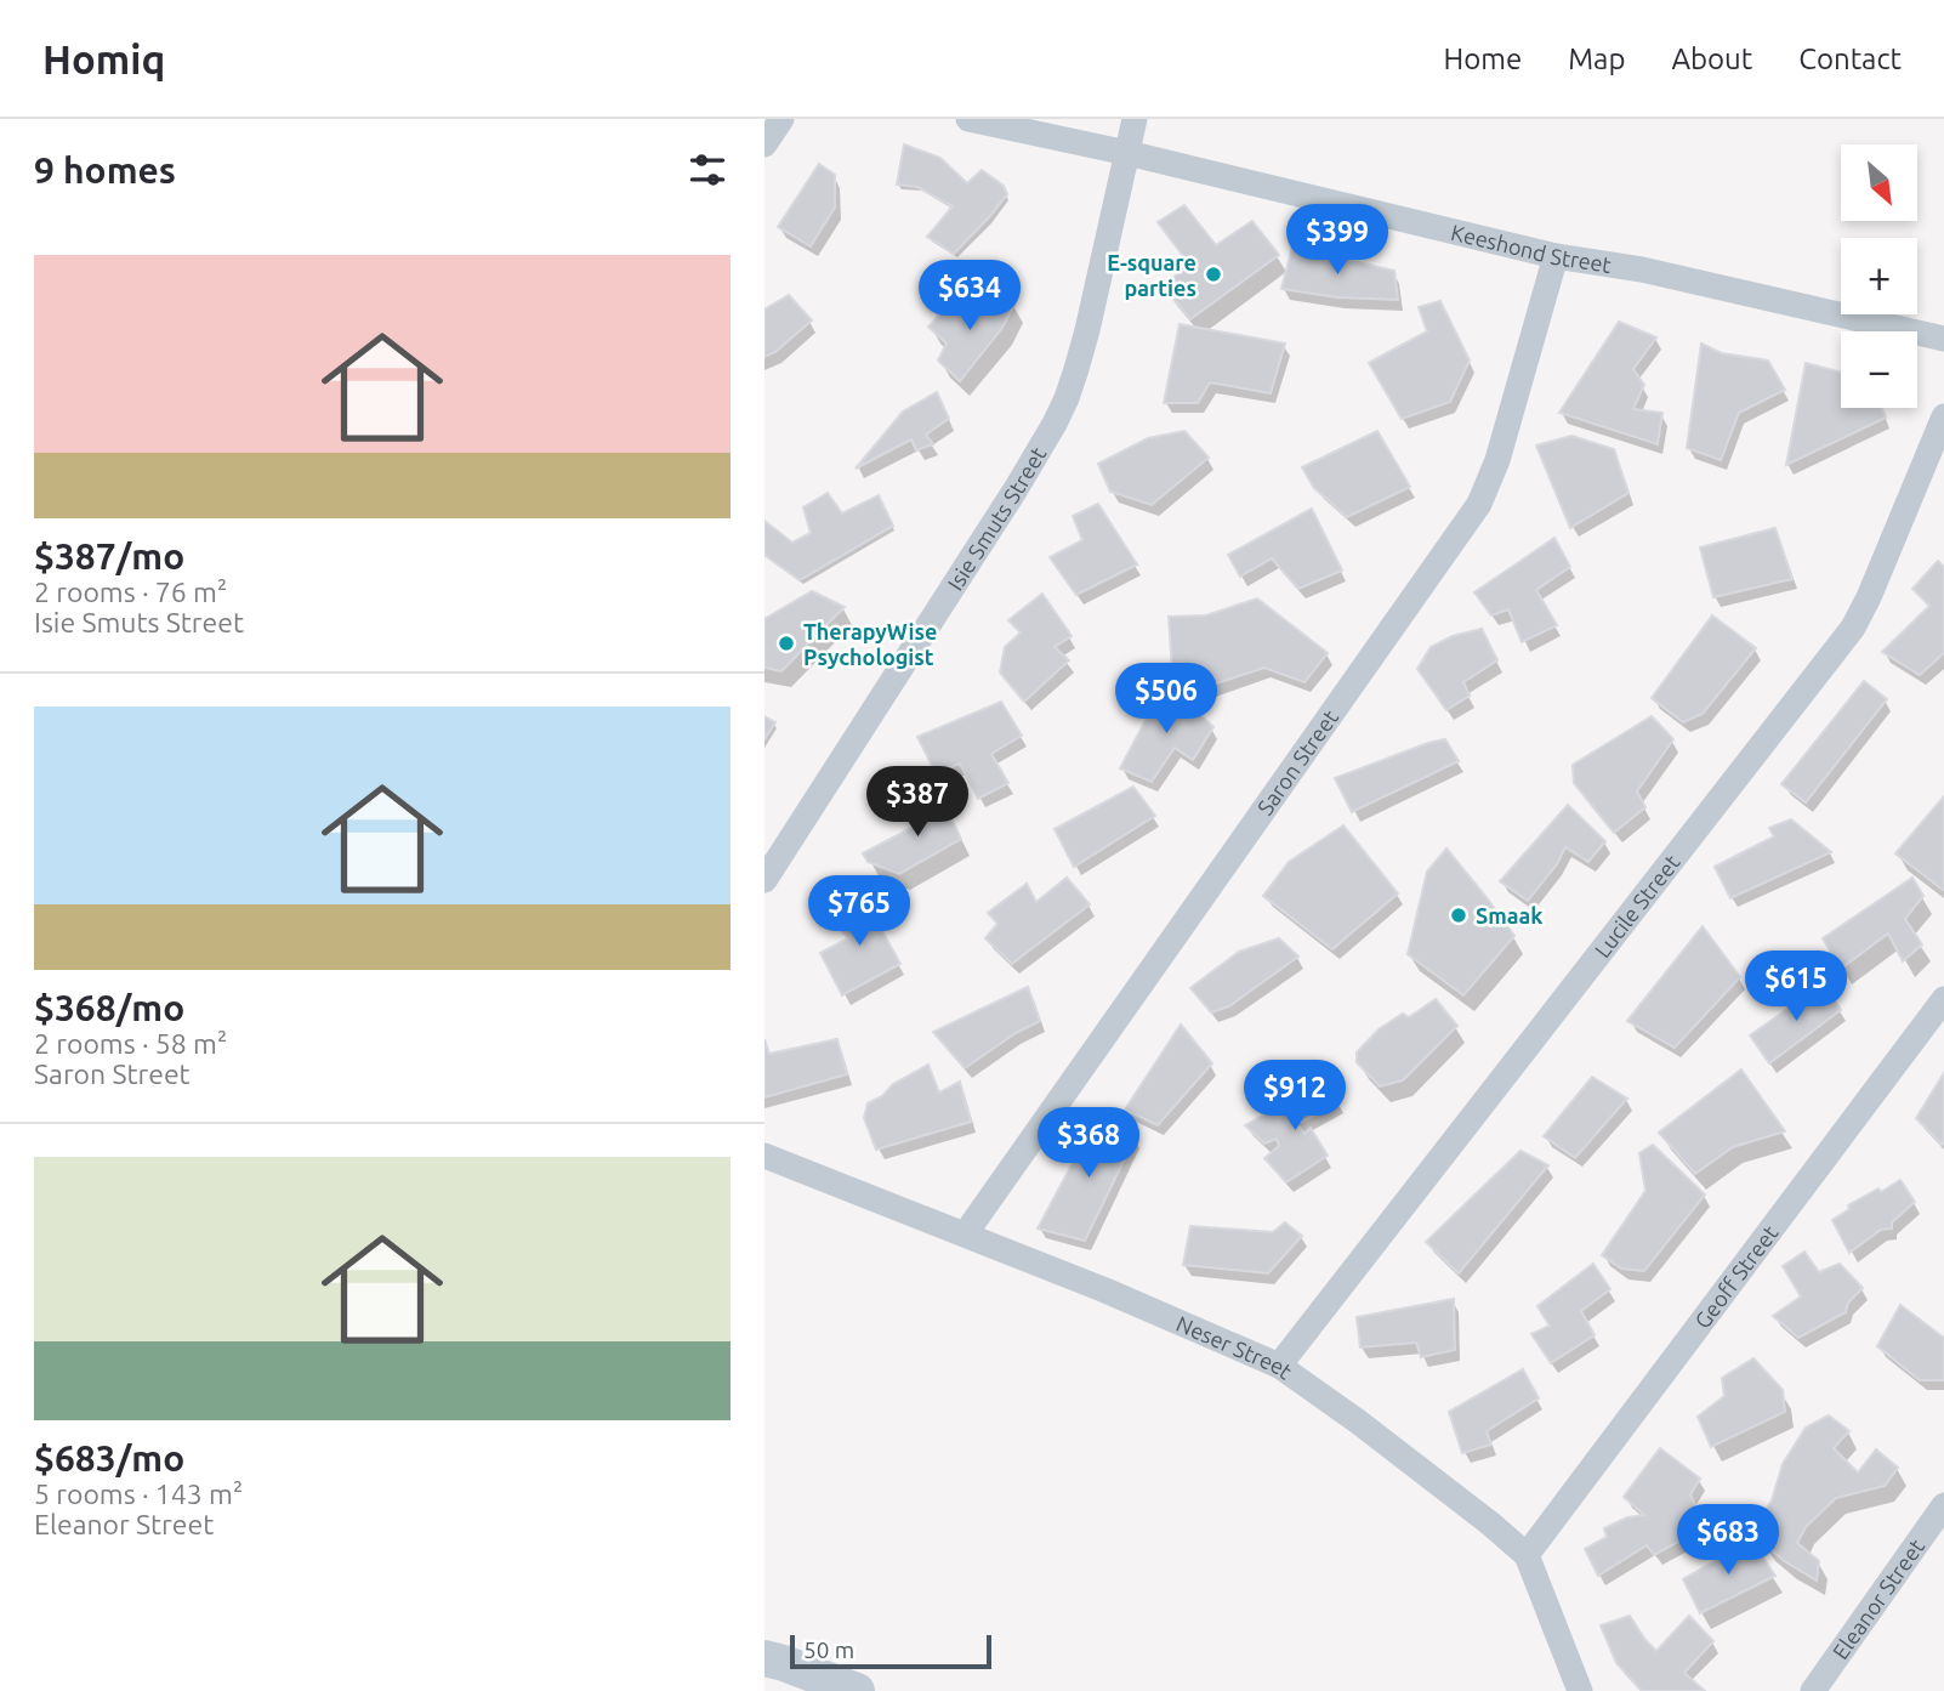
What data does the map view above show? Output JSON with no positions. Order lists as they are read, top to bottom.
{
  "streets": {
    "street": [
      "Keeshond Street",
      "Isie Smuts Street",
      "Saron Street",
      "Lucile Street",
      "Geoff Street",
      "Neser Street",
      "Eleanor Street"
    ]
  },
  "crossings": [
    ["Keeshond Street", "Isie Smuts Street"],
    ["Keeshond Street", "Saron Street"],
    ["Saron Street", "Neser Street"],
    ["Lucile Street", "Neser Street"],
    ["Geoff Street", "Neser Street"]
  ],
  "places": ["E-square parties", "TherapyWise Psychologist", "Smaak"],
  "scale_bar": "50 m",
  "north": "bottom right",
  "page": {
    "header": "Homiq",
    "nav": [
      "Home",
      "Map",
      "About",
      "Contact"
    ],
    "heading": "9 homes",
    "map_buttons": ["+", "−"],
    "price": [
      "$399",
      "$634",
      "$506",
      "$387",
      "$765",
      "$615",
      "$912",
      "$368",
      "$683"
    ],
    "list": [
      {
        "name": "$387/mo",
        "note": "2 rooms · 76 m² · Isie Smuts Street"
      },
      {
        "name": "$368/mo",
        "note": "2 rooms · 58 m² · Saron Street"
      },
      {
        "name": "$683/mo",
        "note": "5 rooms · 143 m² · Eleanor Street"
      }
    ],
    "scale": "50 m"
  }
}
